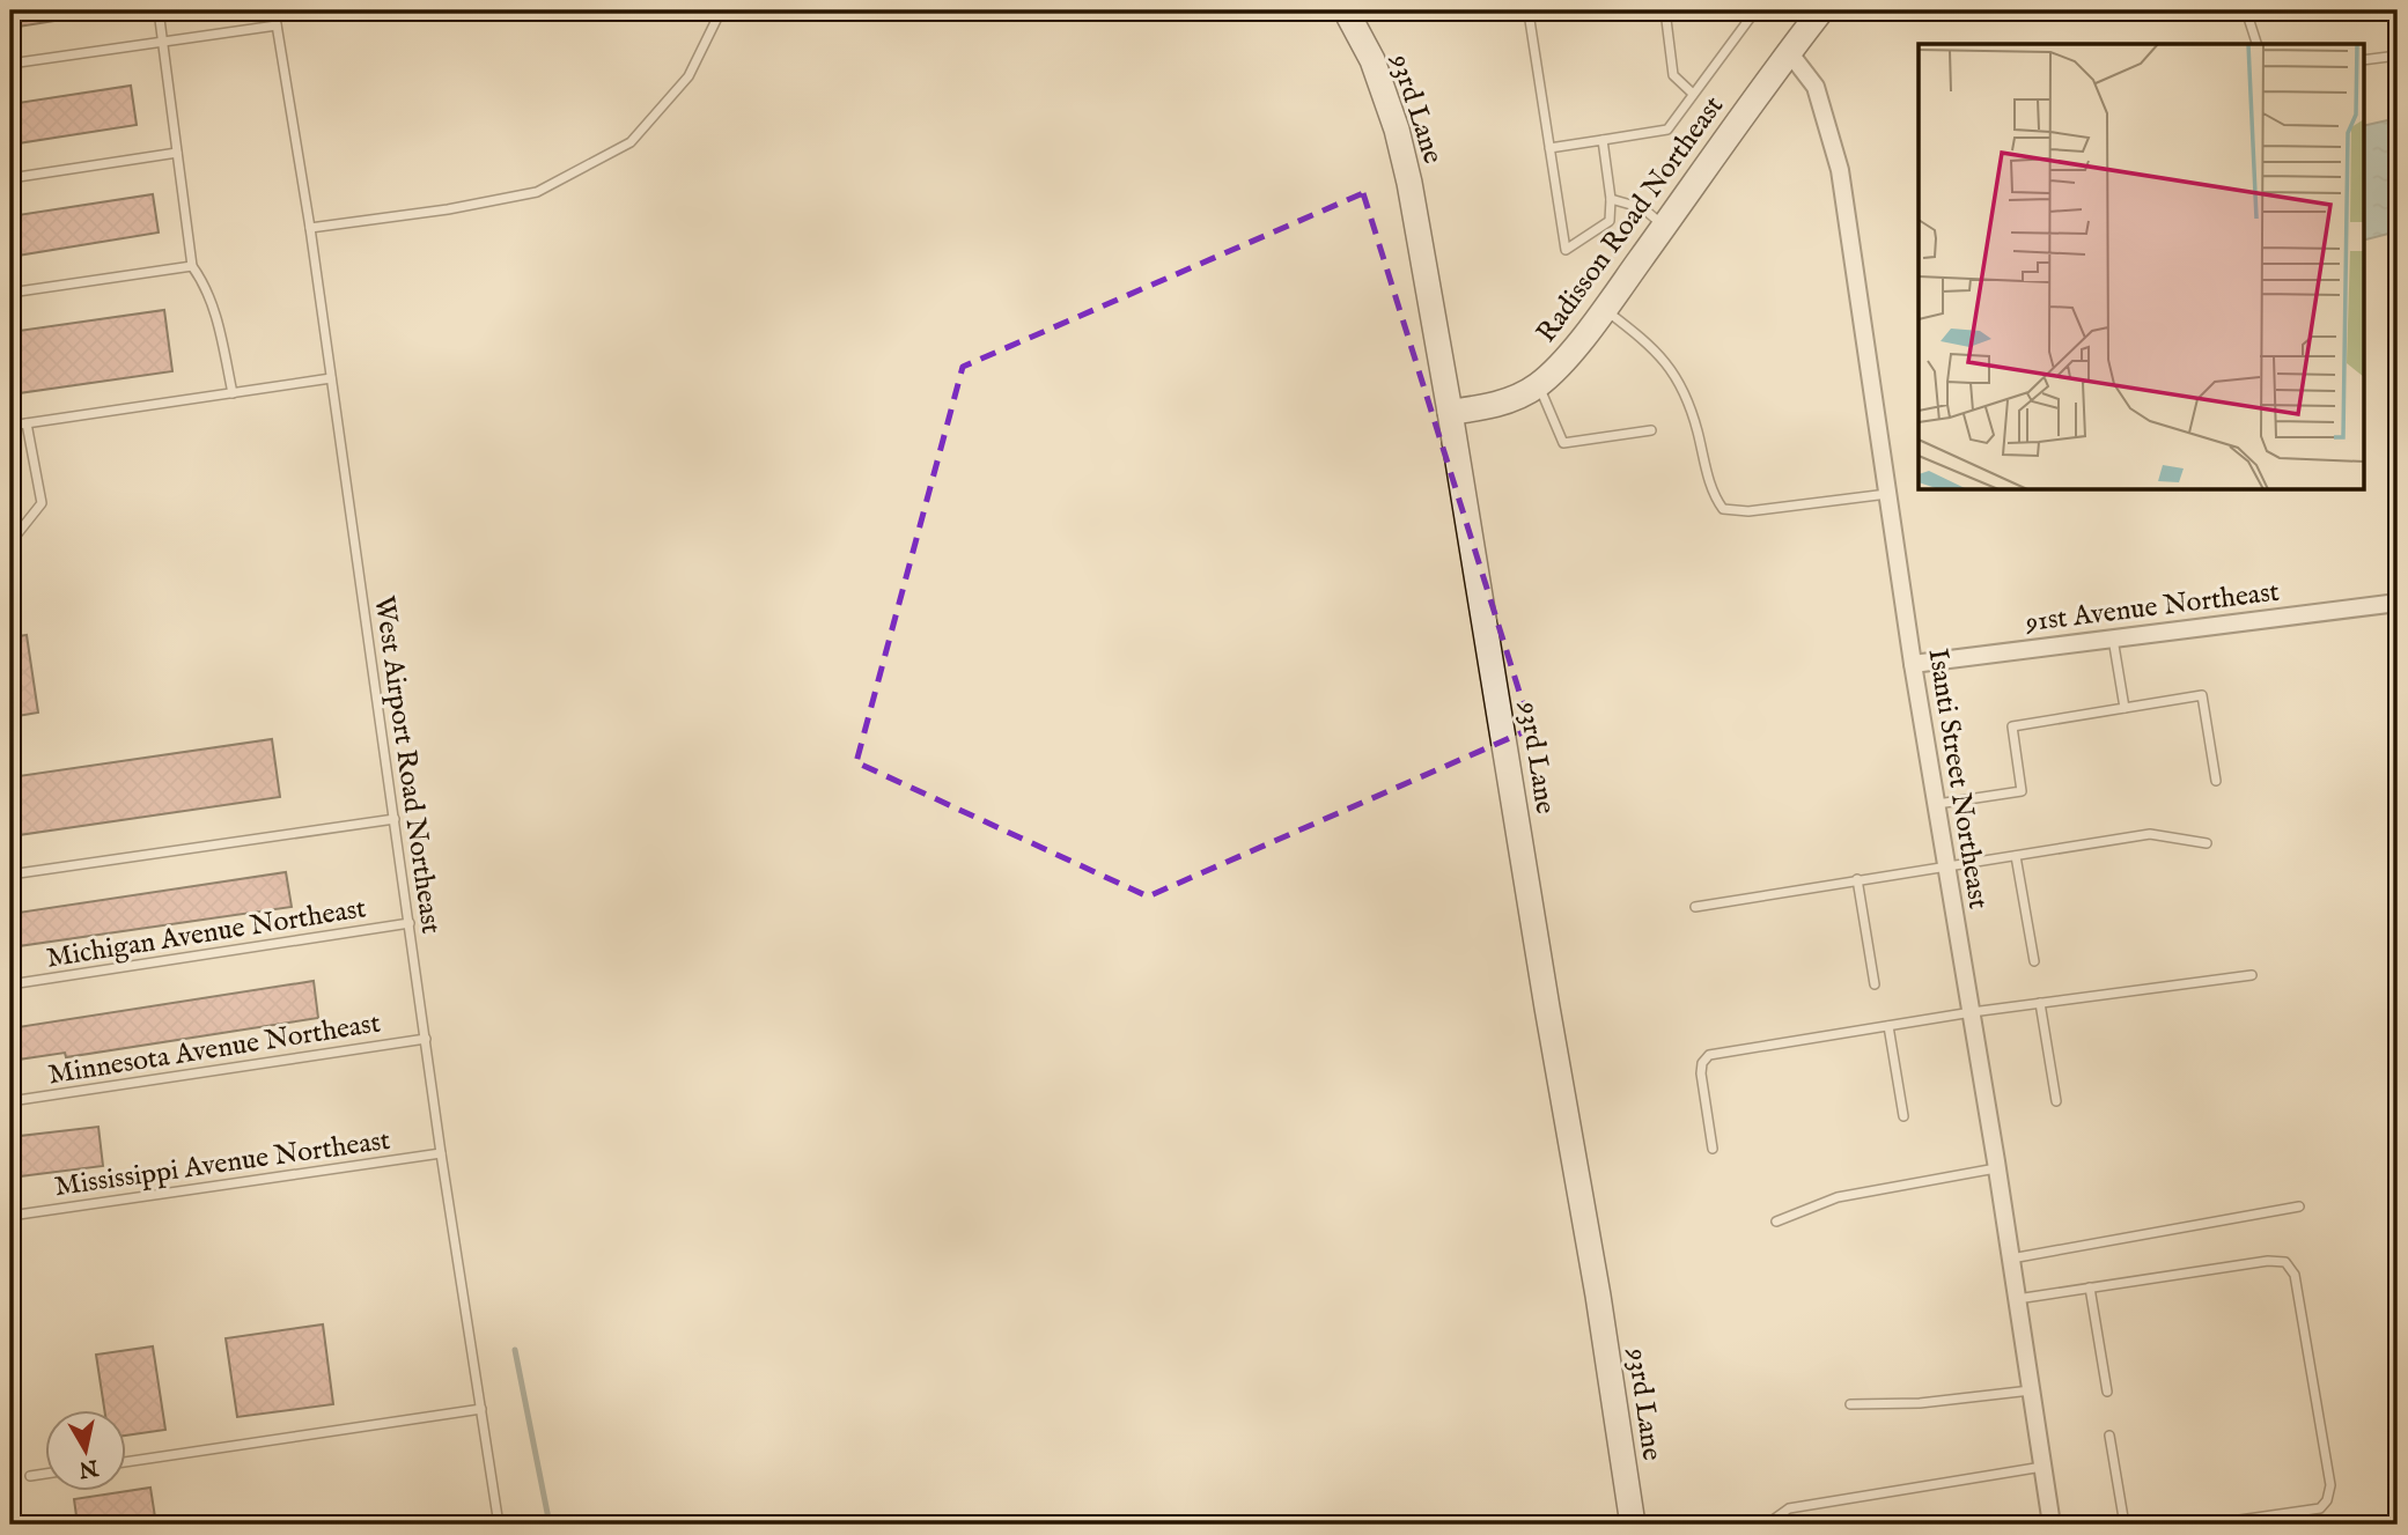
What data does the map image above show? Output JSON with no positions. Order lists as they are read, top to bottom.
{
  "streets": {
    "street": [
      "93rd Lane",
      "Radisson Road Northeast",
      "91st Avenue Northeast",
      "Isanti Street Northeast"
    ],
    "lane": [
      "West Airport Road Northeast",
      "Michigan Avenue Northeast",
      "Minnesota Avenue Northeast",
      "Mississippi Avenue Northeast"
    ]
  },
  "crossings": [
    ["93rd Lane", "Radisson Road Northeast"],
    ["Radisson Road Northeast", "Isanti Street Northeast"],
    ["91st Avenue Northeast", "Isanti Street Northeast"],
    ["West Airport Road Northeast", "Michigan Avenue Northeast"],
    ["West Airport Road Northeast", "Minnesota Avenue Northeast"],
    ["West Airport Road Northeast", "Mississippi Avenue Northeast"]
  ],
  "north": "bottom"
}
